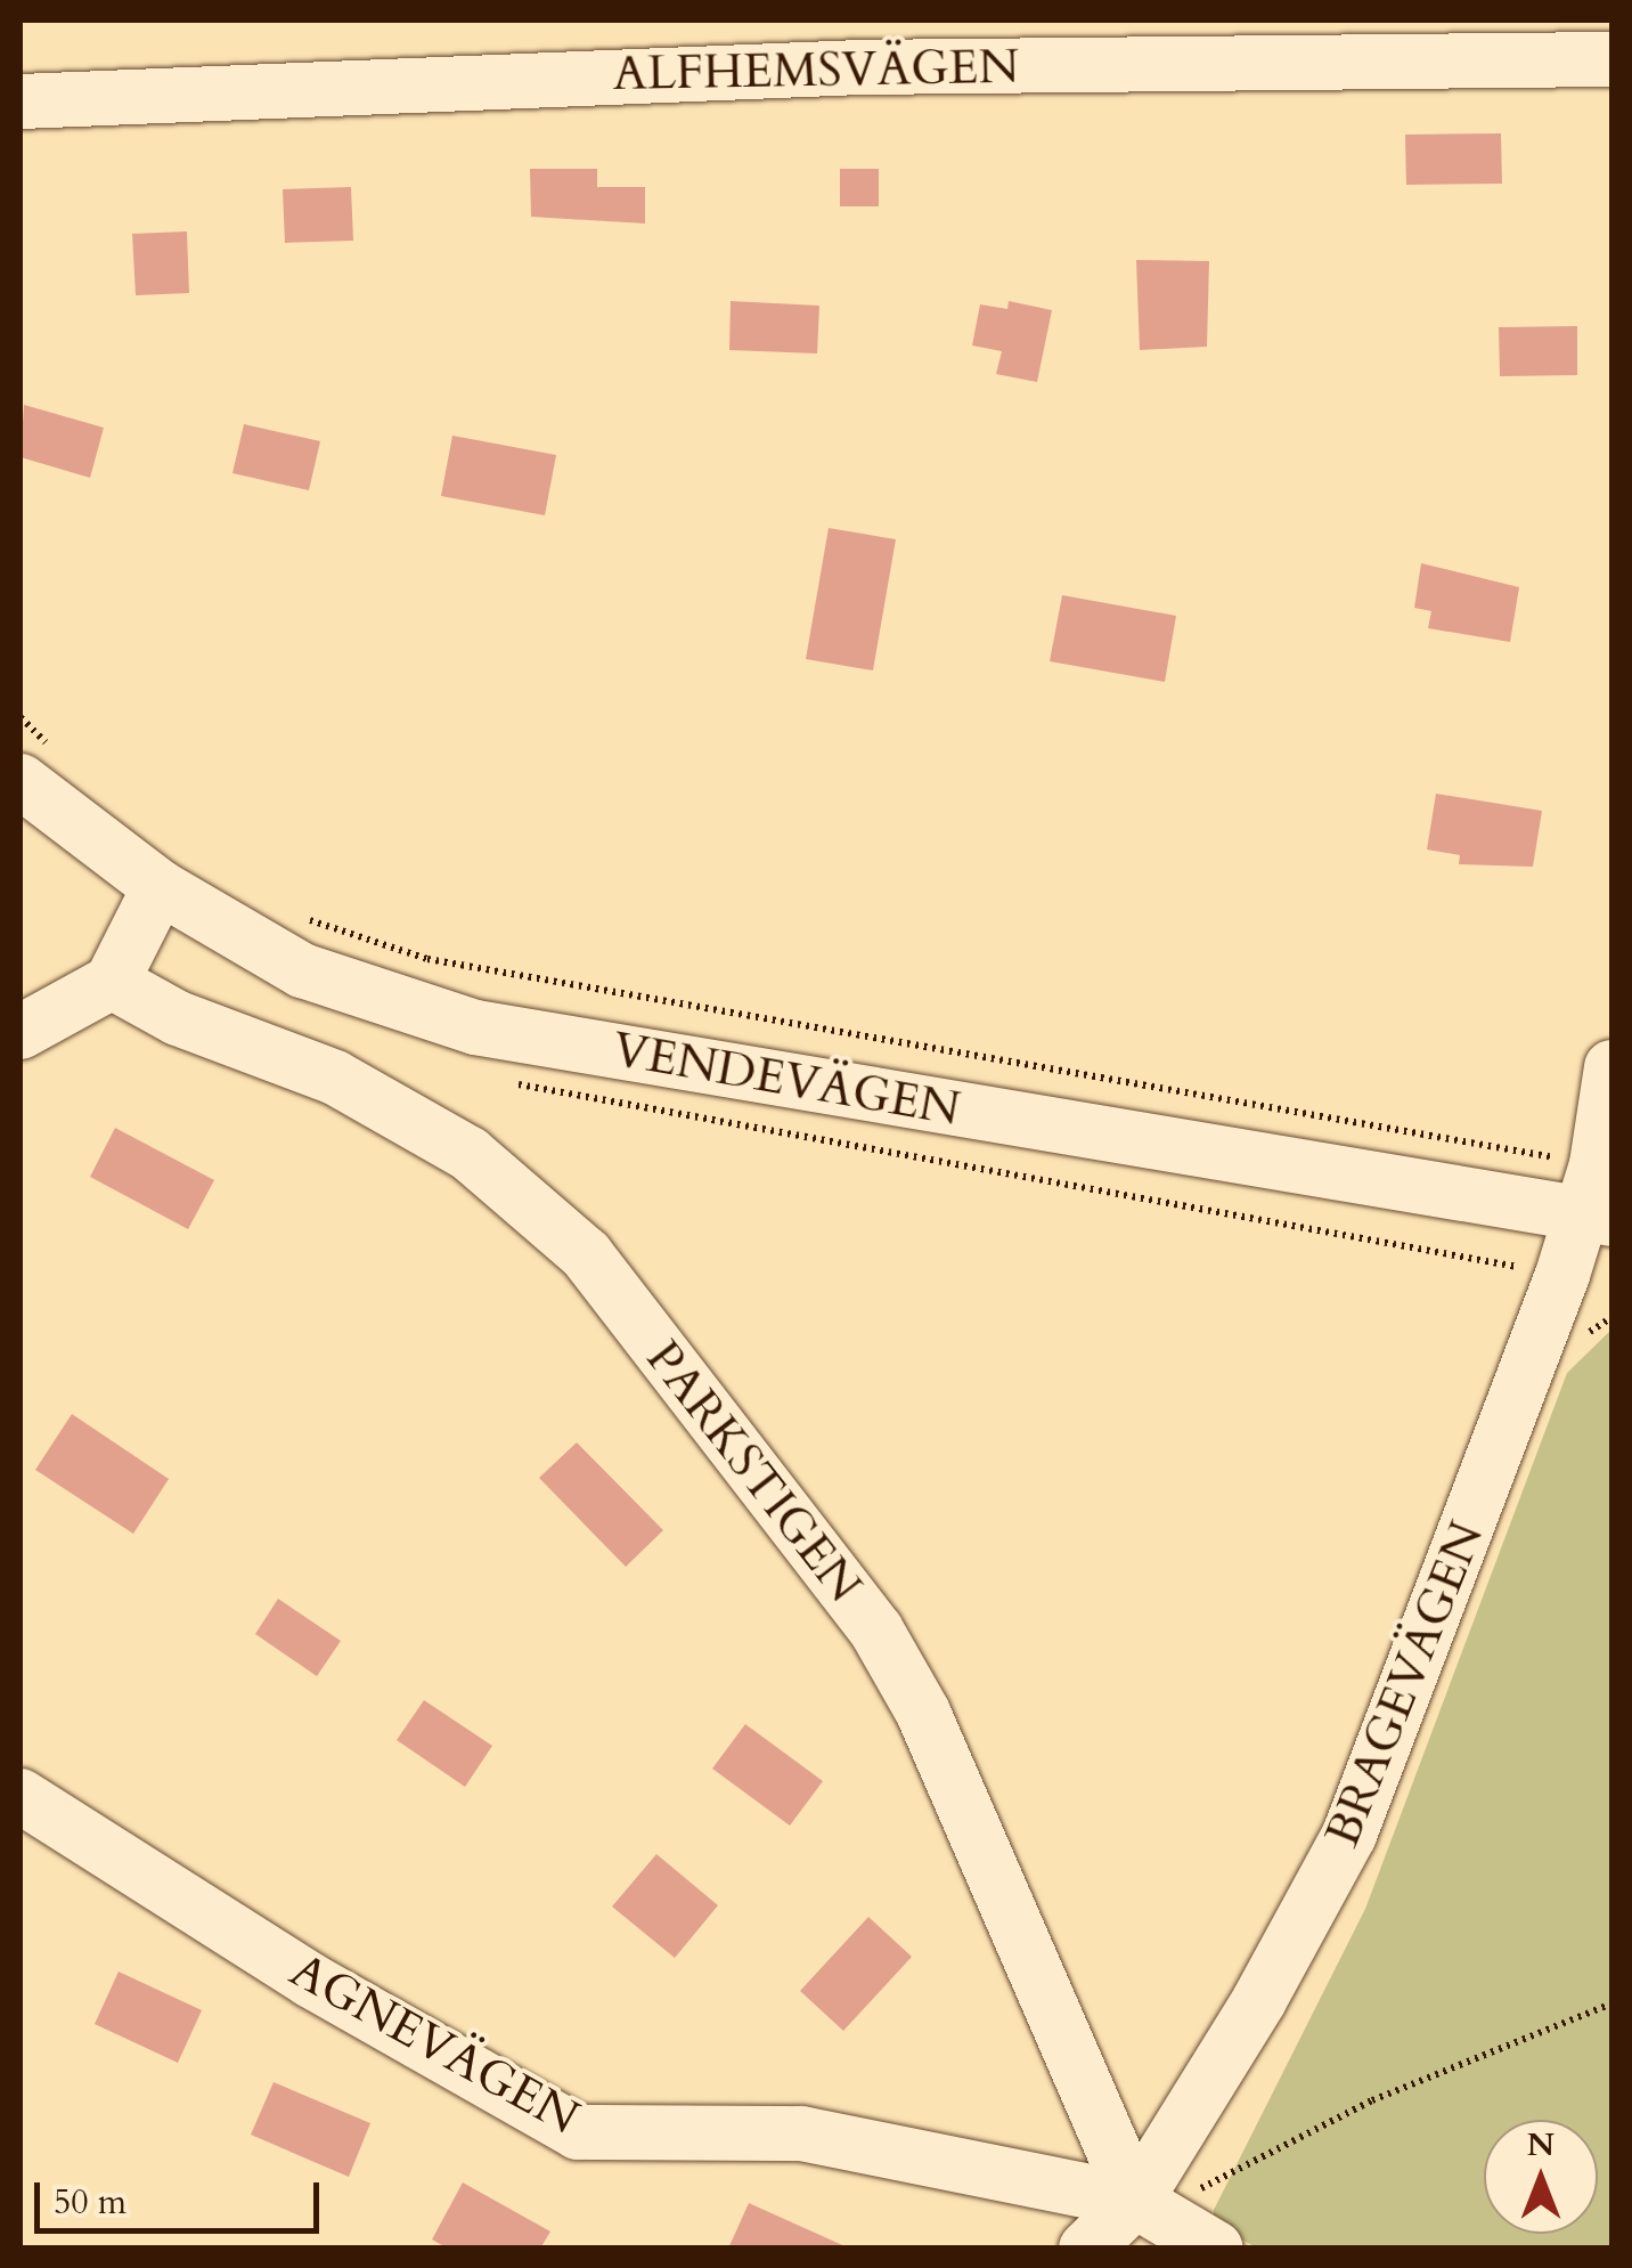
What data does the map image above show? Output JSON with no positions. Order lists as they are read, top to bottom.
{
  "streets": {
    "street": [
      "ALFHEMSVÄGEN",
      "VENDEVÄGEN",
      "PARKSTIGEN",
      "BRAGEVÄGEN",
      "AGNEVÄGEN"
    ]
  },
  "crossings": [
    ["VENDEVÄGEN", "BRAGEVÄGEN"],
    ["PARKSTIGEN", "BRAGEVÄGEN"],
    ["PARKSTIGEN", "AGNEVÄGEN"],
    ["BRAGEVÄGEN", "AGNEVÄGEN"]
  ],
  "scale_bar": "50 m",
  "north": "top"
}
